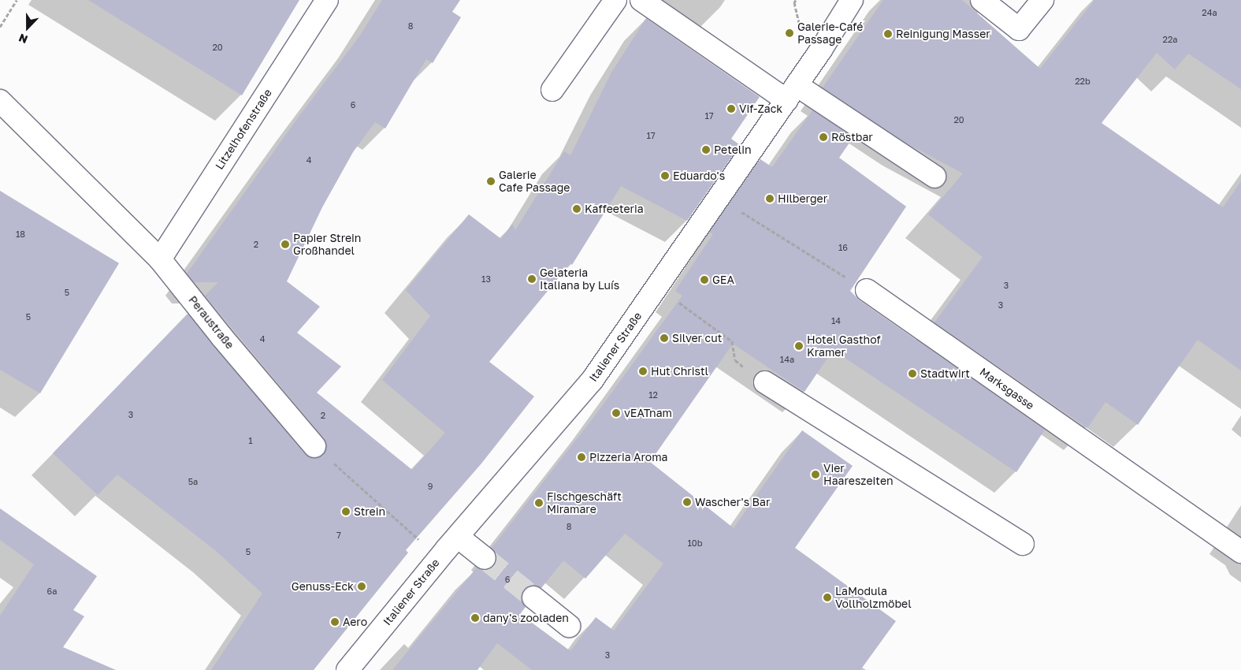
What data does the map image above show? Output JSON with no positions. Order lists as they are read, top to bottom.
{
  "streets": {
    "street": [
      "Litzelhofenstraße",
      "Peraustraße",
      "Italiener Straße",
      "Marksgasse"
    ]
  },
  "crossings": [
    ["Litzelhofenstraße", "Peraustraße"]
  ],
  "places": [
    "Galerie-Café Passage",
    "Reinigung Masser",
    "Vif-Zack",
    "Röstbar",
    "Petelin",
    "Eduardo's",
    "Galerie Cafe Passage",
    "Hilberger",
    "Kaffeeteria",
    "Papier Strein Großhandel",
    "Gelateria Italiana by Luís",
    "GEA",
    "Silver cut",
    "Hotel Gasthof Kramer",
    "Hut Christl",
    "Stadtwirt",
    "vEATnam",
    "Pizzeria Aroma",
    "Vier Haareszeiten",
    "Wascher's Bar",
    "Fischgeschäft Miramare",
    "Strein",
    "Genuss-Eck",
    "LaModula Vollholzmöbel",
    "dany's zooladen",
    "Aero"
  ],
  "house_numbers": [
    "24a",
    "8",
    "22a",
    "20",
    "22b",
    "6",
    "17",
    "20",
    "17",
    "4",
    "18",
    "2",
    "16",
    "13",
    "3",
    "5",
    "3",
    "5",
    "14",
    "4",
    "14a",
    "12",
    "3",
    "2",
    "1",
    "5a",
    "9",
    "8",
    "7",
    "10b",
    "5",
    "6",
    "6a",
    "3"
  ],
  "north": "bottom"
}
